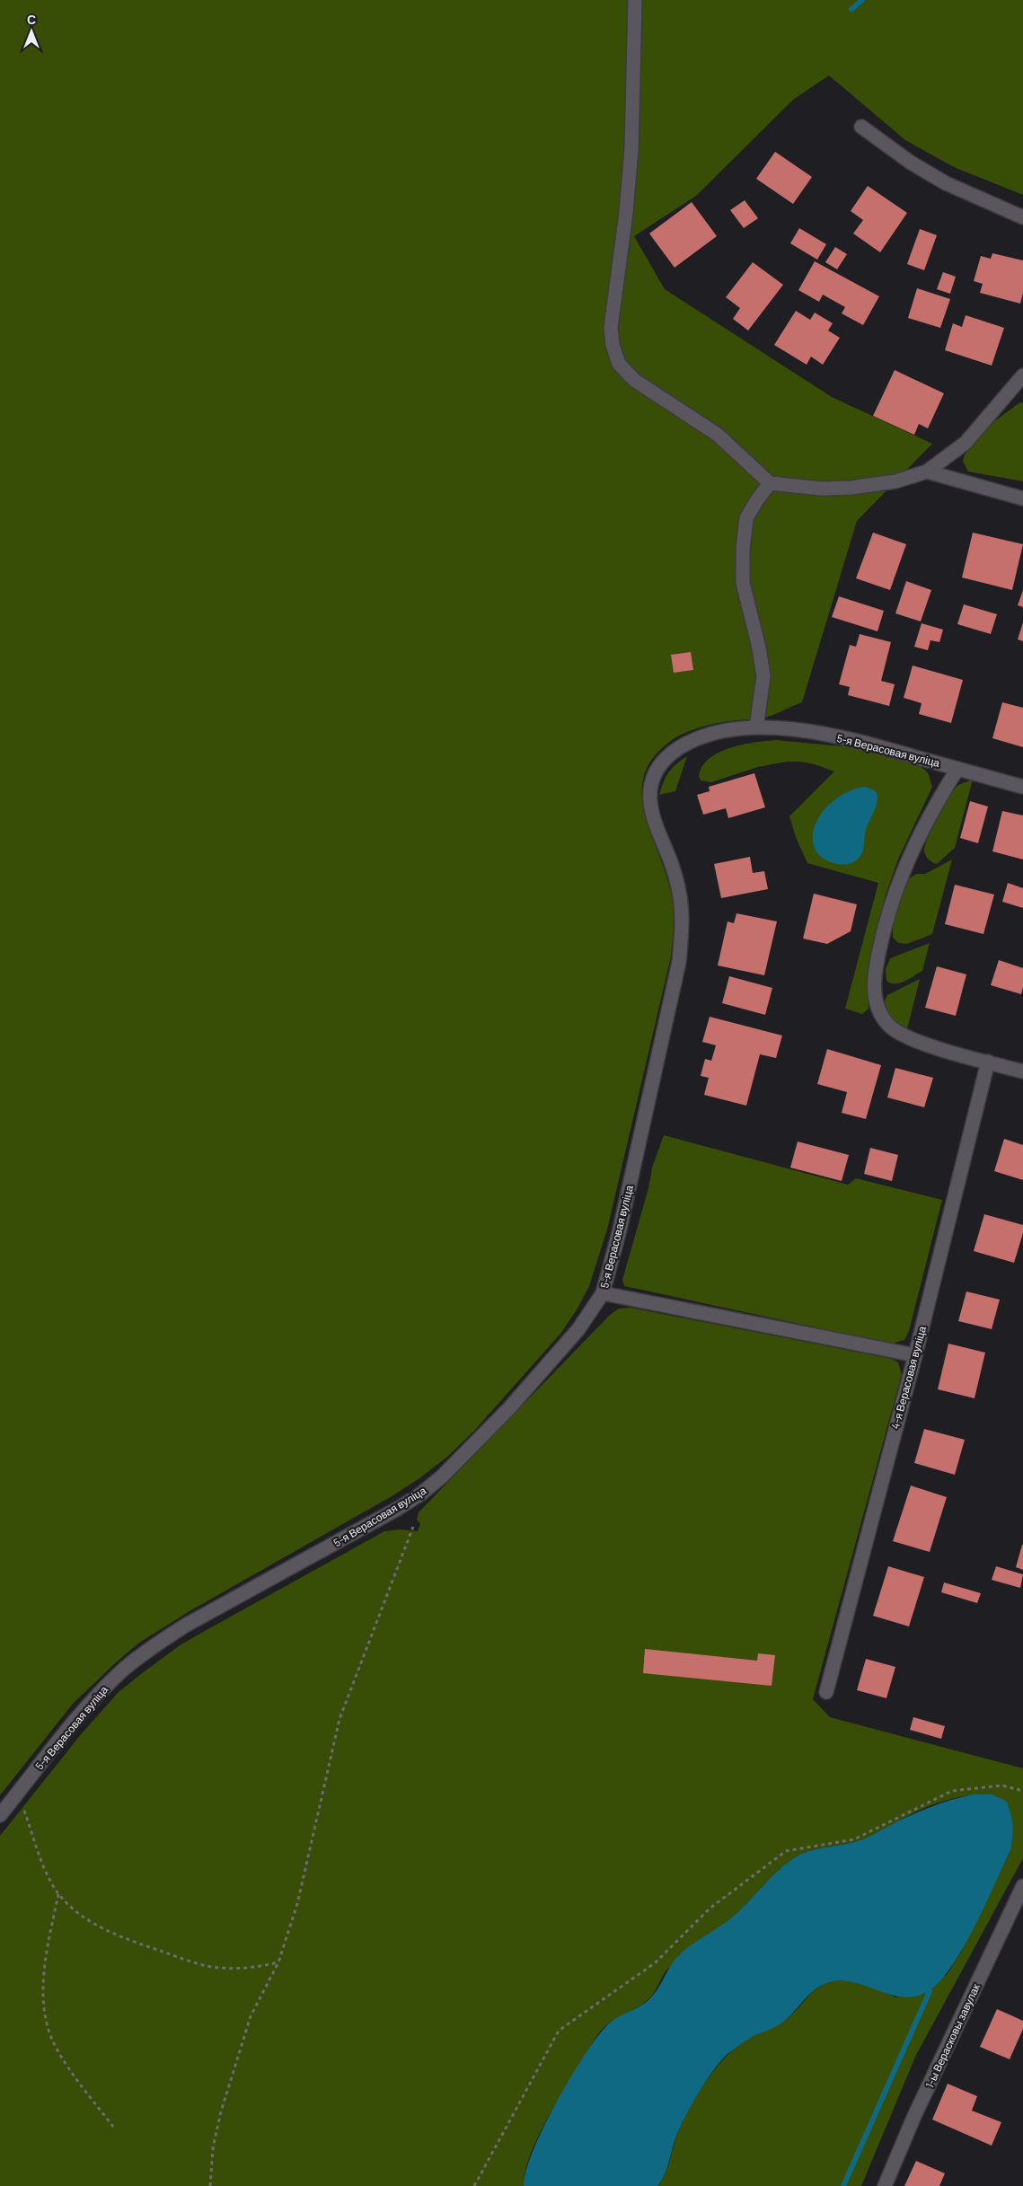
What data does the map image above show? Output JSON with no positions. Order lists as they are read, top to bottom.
{
  "streets": {
    "street": ["5-я Верасовая вуліца", "4-я Верасовая вуліца", "1-ы Верасковы завулак"]
  },
  "north": "top"
}
